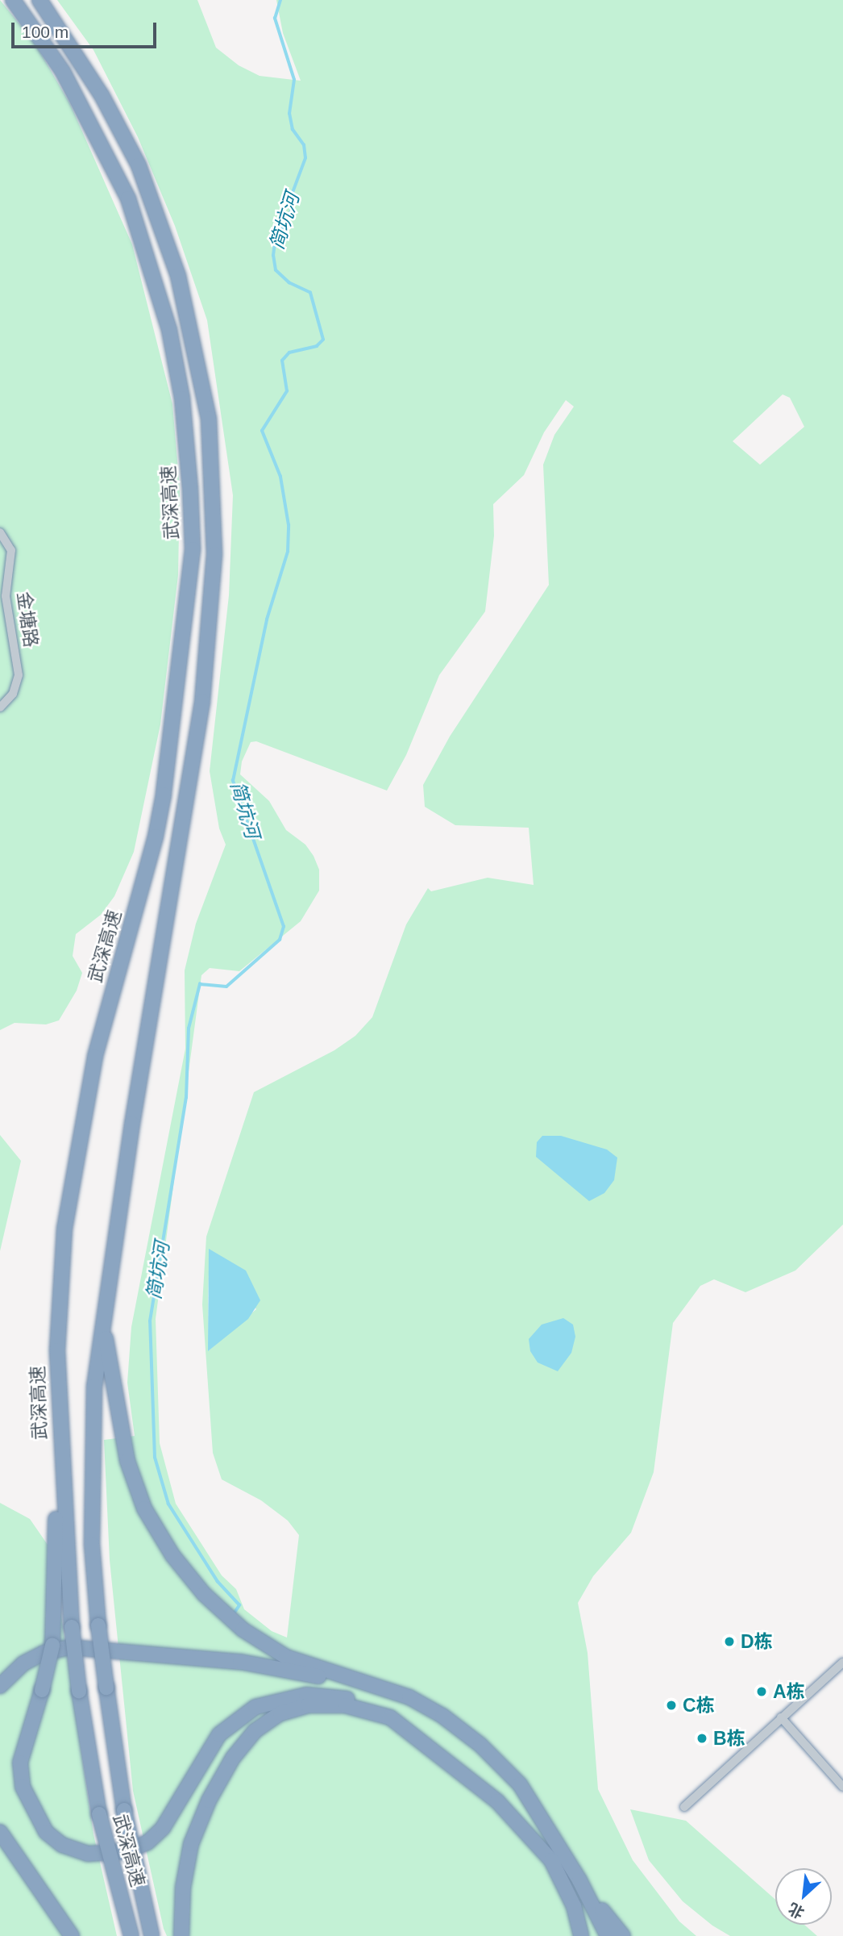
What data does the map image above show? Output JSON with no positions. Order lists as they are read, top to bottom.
{
  "streets": {
    "highway": ["武深高速"],
    "street": ["金塘路"]
  },
  "water": ["简坑河"],
  "places": [
    "D栋",
    "A栋",
    "C栋",
    "B栋"
  ],
  "scale_bar": "100 m",
  "north": "bottom left"
}
